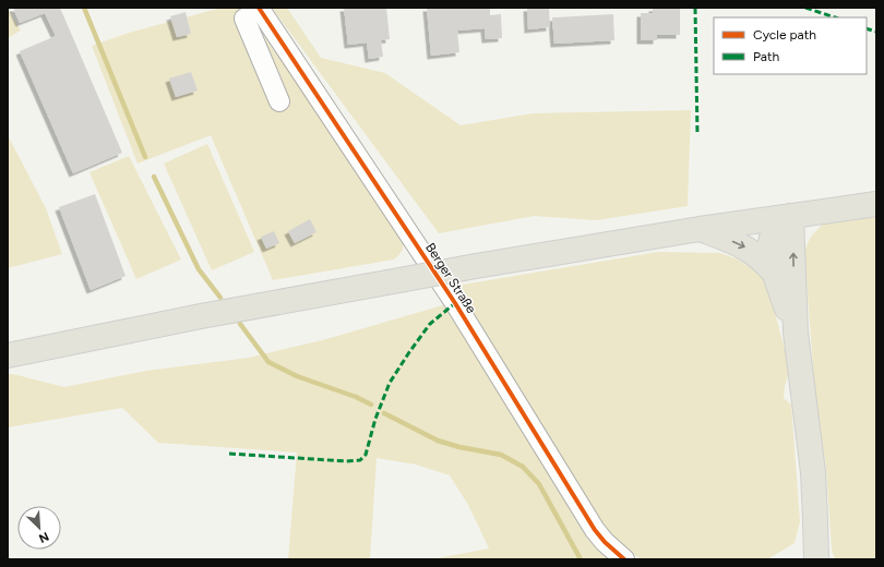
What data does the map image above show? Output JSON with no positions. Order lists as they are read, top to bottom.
{
  "streets": {
    "street": ["Berger Straße"]
  },
  "legend": ["Cycle path", "Path"],
  "north": "bottom right"
}
